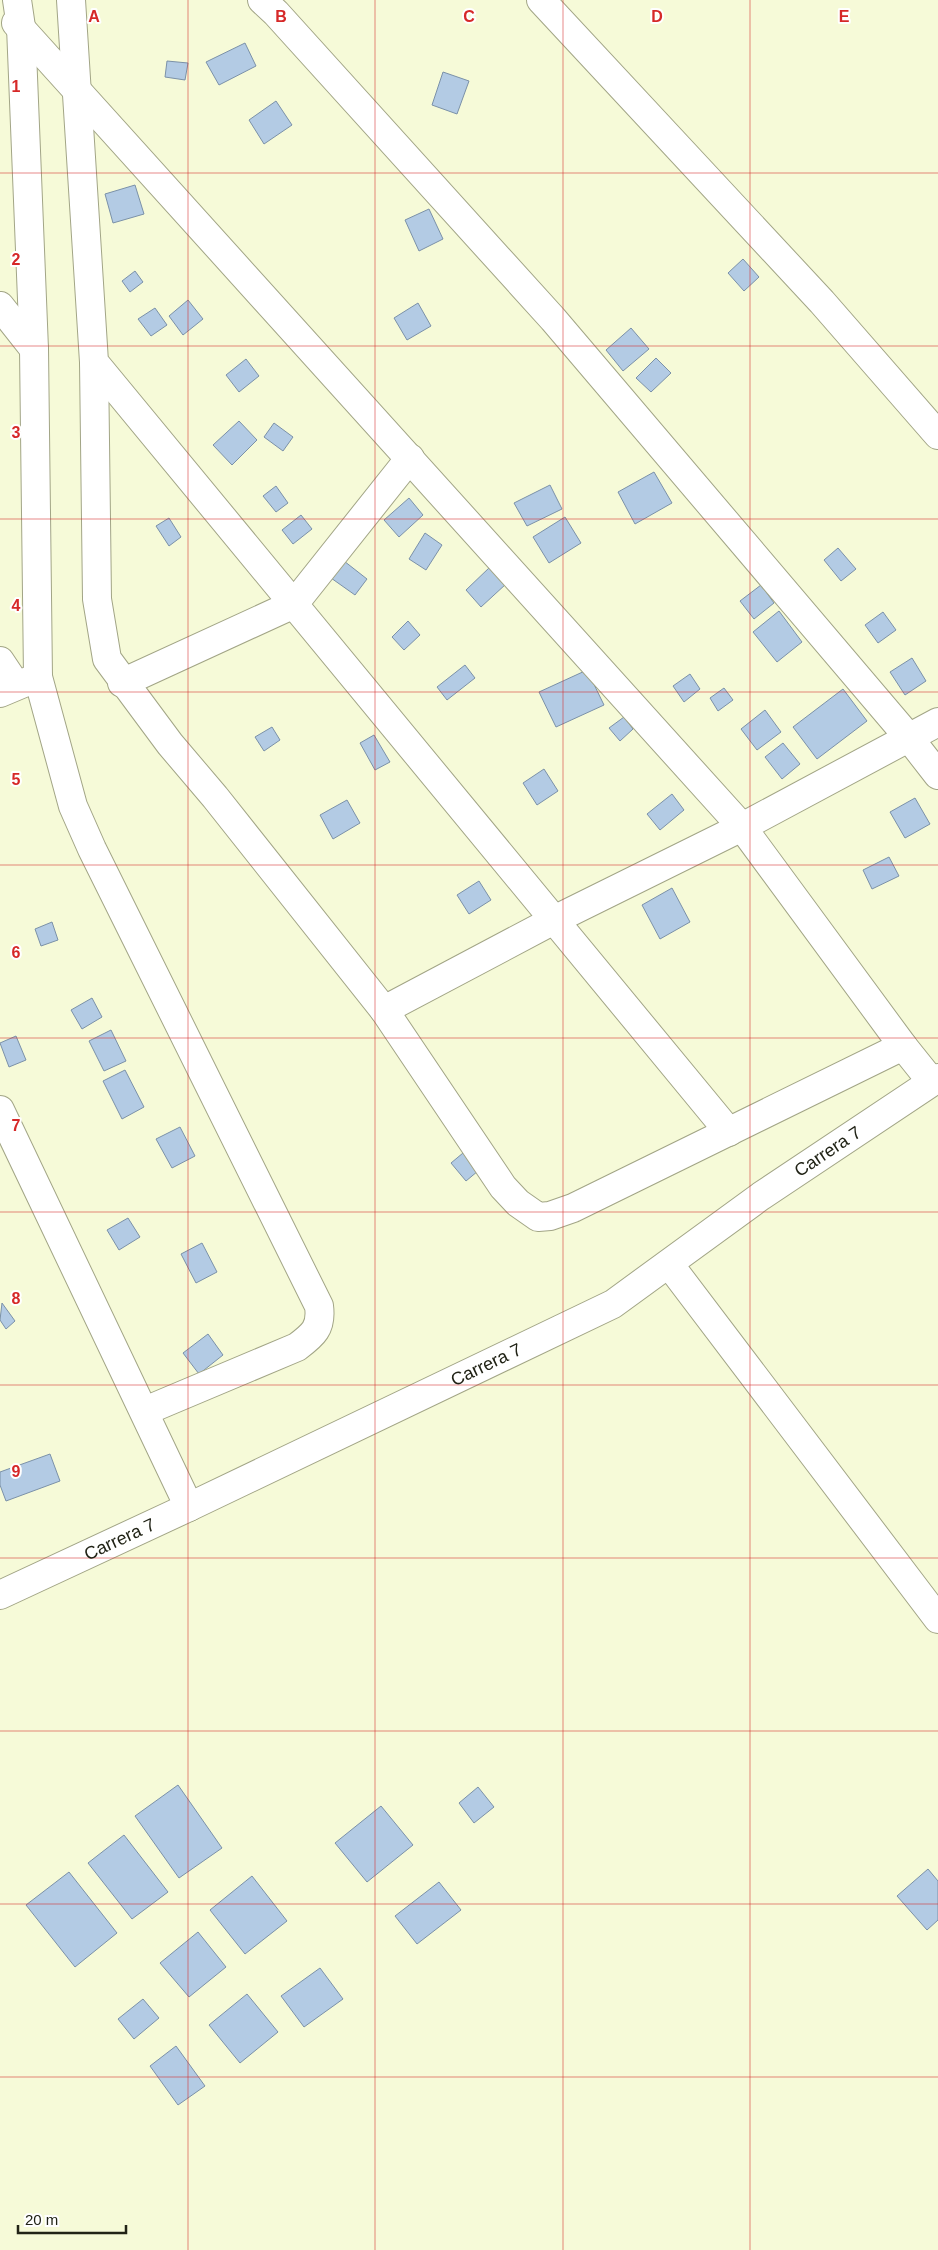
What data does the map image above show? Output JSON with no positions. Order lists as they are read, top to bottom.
{
  "streets": {
    "street": ["Carrera 7"]
  },
  "scale_bar": "20 m",
  "grid": {
    "columns": [
      "A",
      "B",
      "C",
      "D",
      "E"
    ],
    "rows": [
      "1",
      "2",
      "3",
      "4",
      "5",
      "6",
      "7",
      "8",
      "9"
    ]
  }
}
